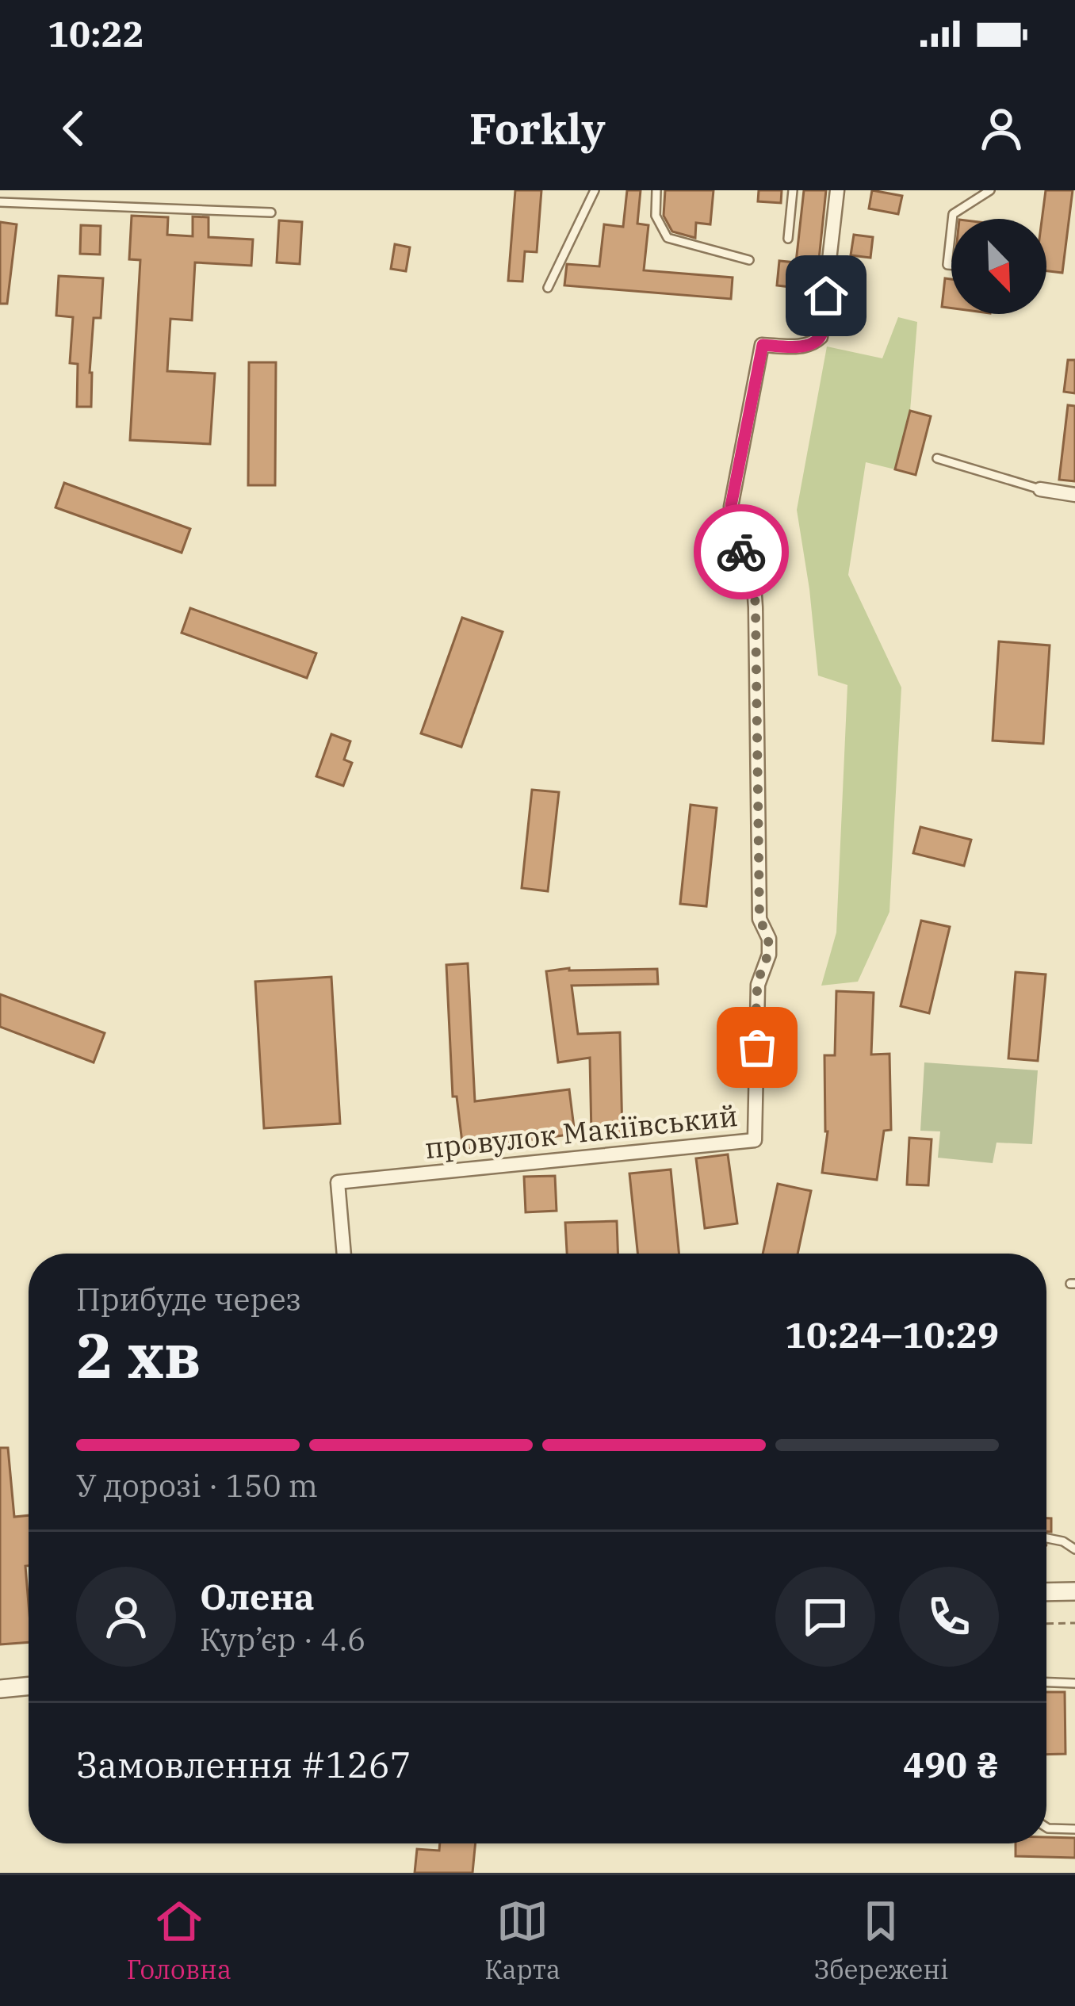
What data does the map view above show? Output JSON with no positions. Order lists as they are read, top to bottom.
{
  "streets": {
    "street": ["провулок Макіївський"]
  },
  "north": "bottom right",
  "page": {
    "status": "10:22",
    "header": "Forkly",
    "heading": ["2 хв", "Прибуде через", "10:24–10:29"],
    "panel": [
      "Олена",
      "Кур’єр · 4.6",
      "Замовлення #1267",
      "490 ₴"
    ],
    "bar": "У дорозі · 150 m",
    "tabs": ["Головна", "Карта", "Збережені"]
  }
}
